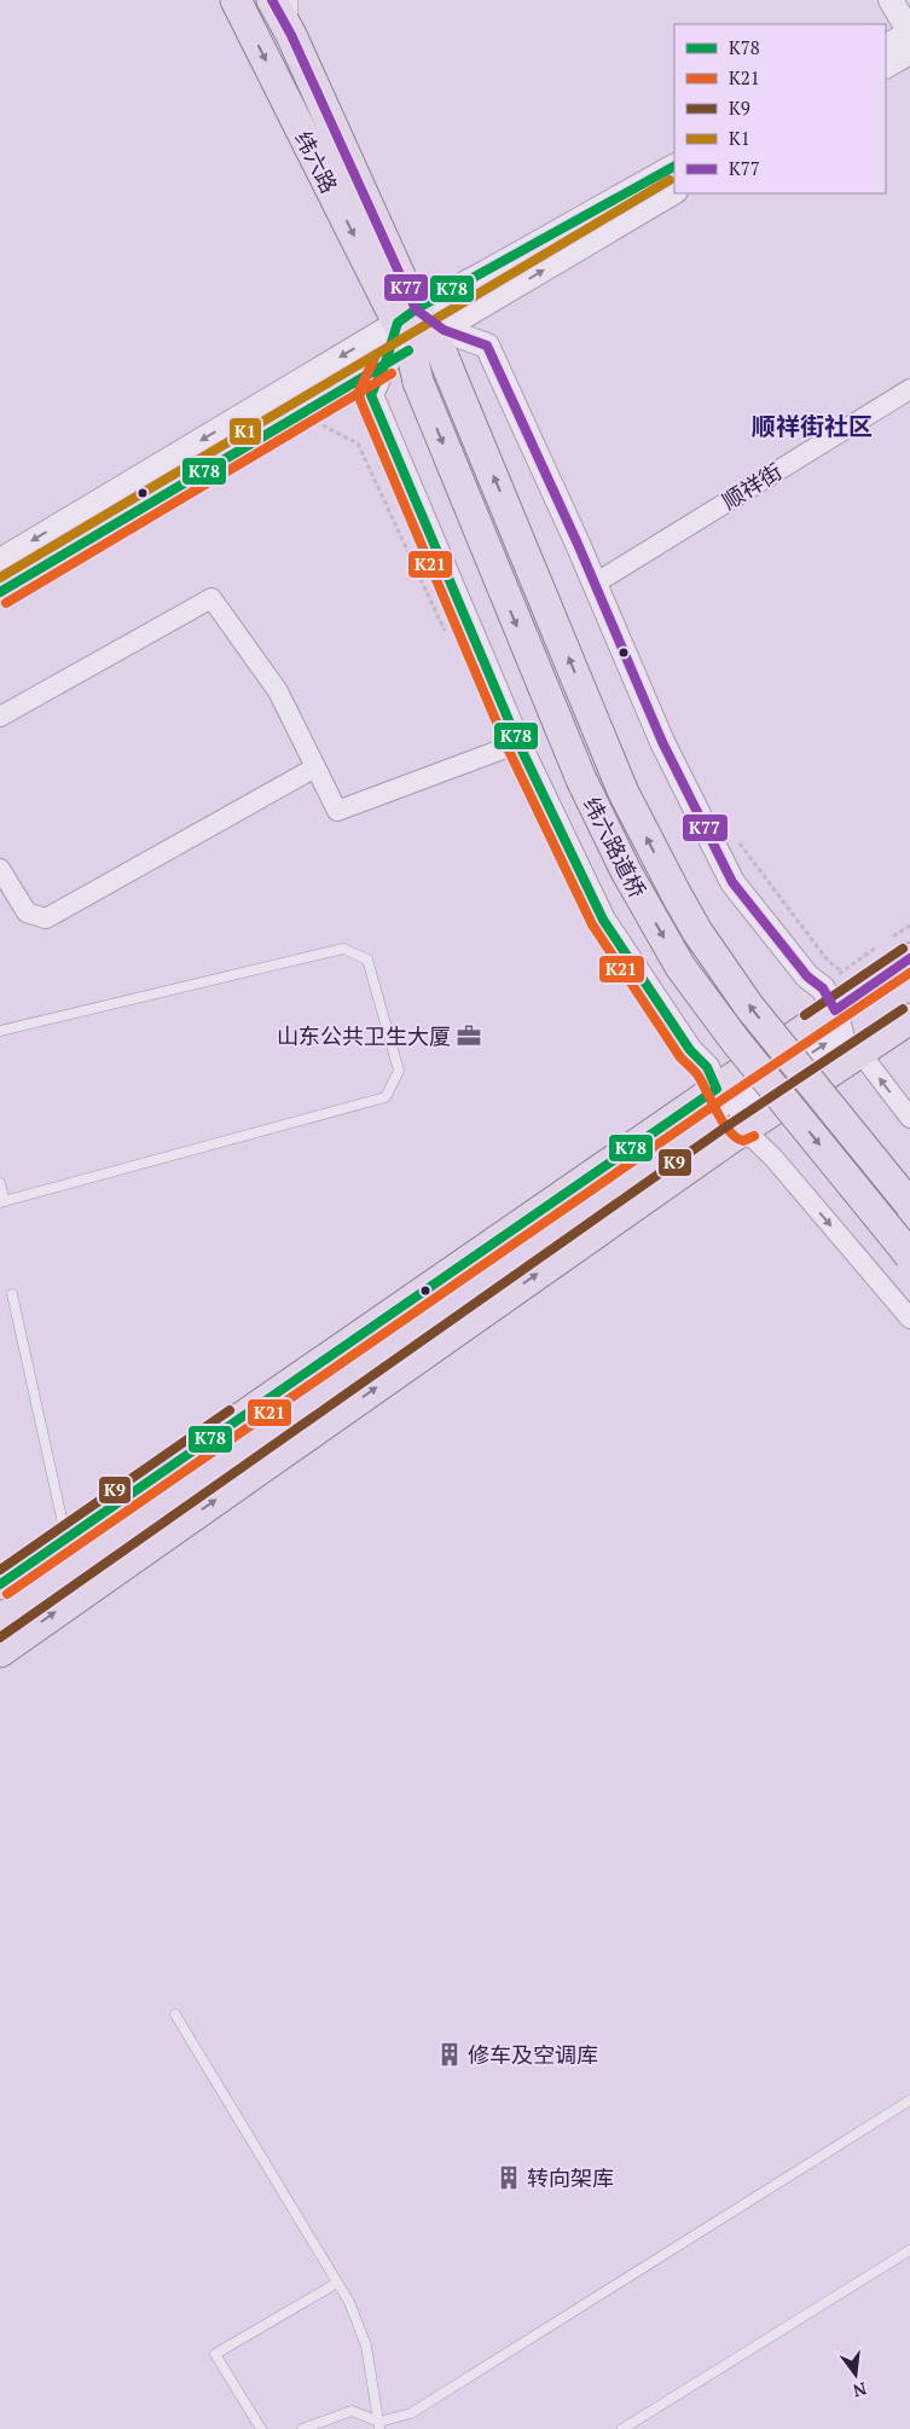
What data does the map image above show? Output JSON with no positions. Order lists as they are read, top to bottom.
{
  "streets": {
    "main road": ["纬六路", "纬六路道桥"],
    "street": ["顺祥街"]
  },
  "crossings": [
    ["纬六路", "纬六路道桥"]
  ],
  "districts": ["顺祥街社区"],
  "places": {
    "office": ["山东公共卫生大厦"],
    "building": ["修车及空调库", "转向架库"]
  },
  "lines": [
    "transit line K77",
    "transit line K78",
    "transit line K1",
    "transit line K21",
    "transit line K9"
  ],
  "legend": [
    "K78",
    "K21",
    "K9",
    "K1",
    "K77"
  ],
  "north": "bottom"
}
